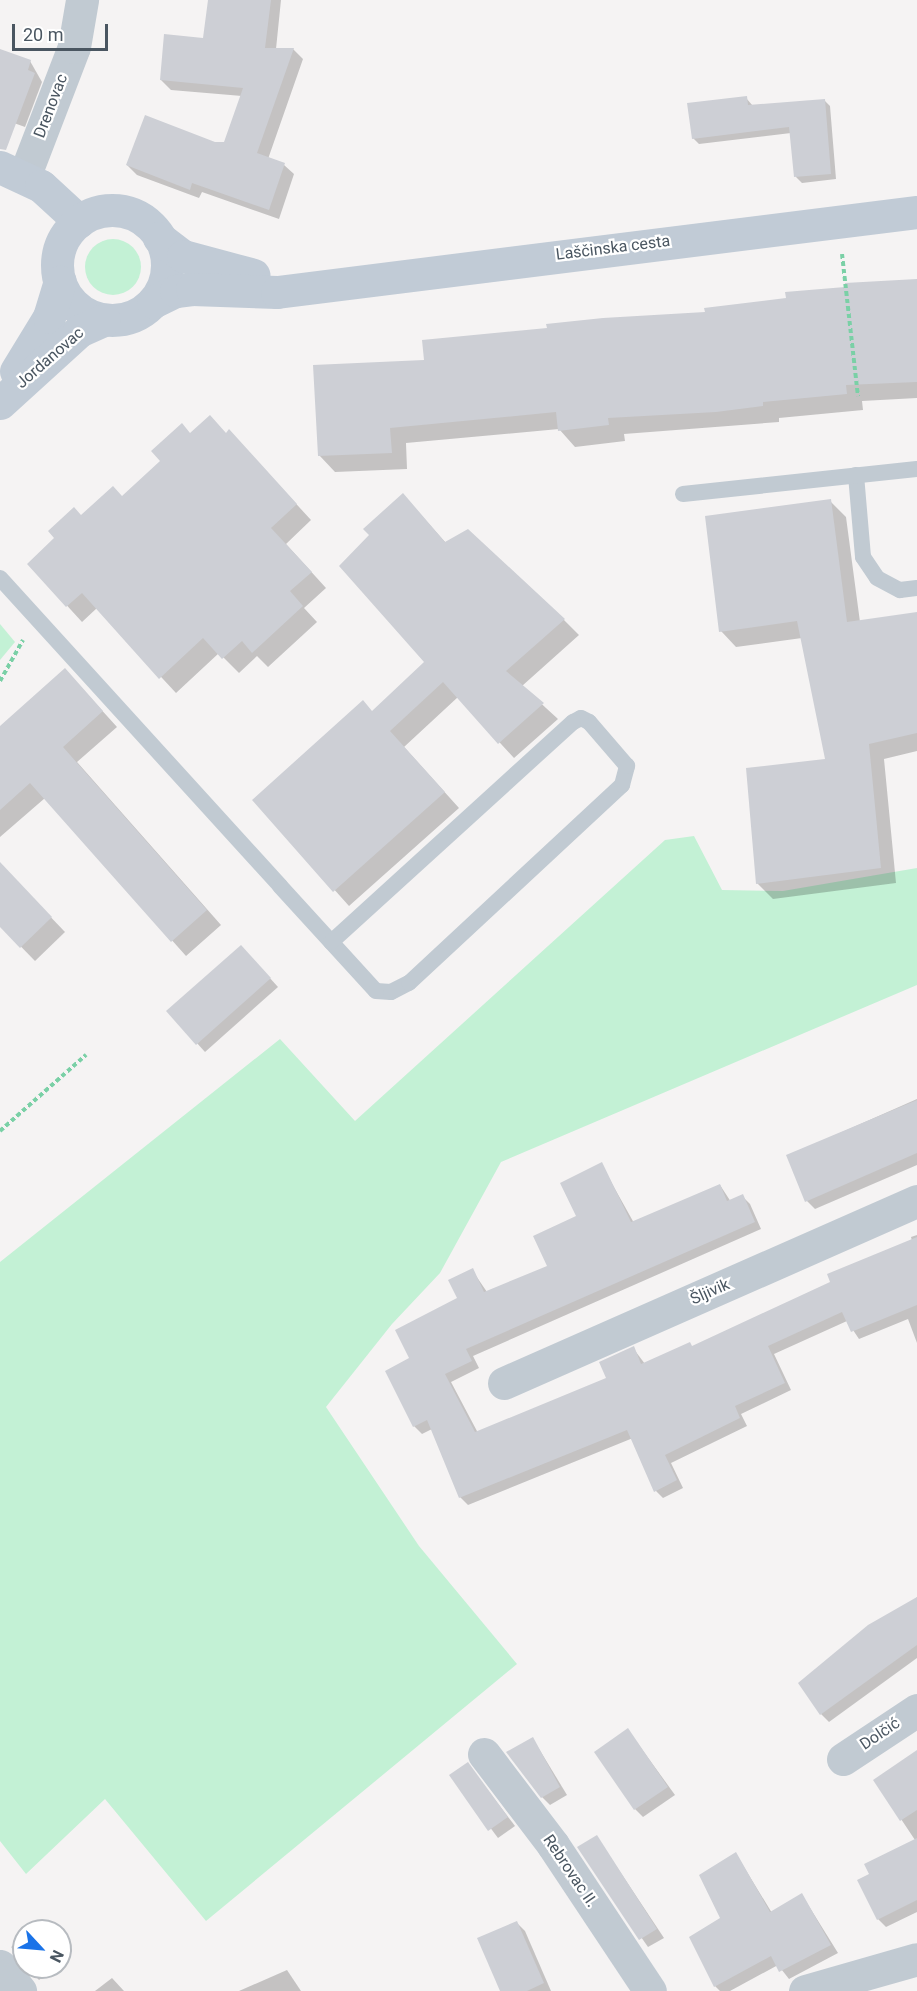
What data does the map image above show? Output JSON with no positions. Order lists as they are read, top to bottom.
{
  "streets": {
    "main road": ["Laščinska cesta", "Jordanovac"],
    "street": [
      "Drenovac",
      "Šljivik",
      "Dolčić",
      "Rebrovac II."
    ]
  },
  "crossings": [
    ["Laščinska cesta", "Jordanovac"]
  ],
  "scale_bar": "20 m",
  "north": "bottom right"
}
